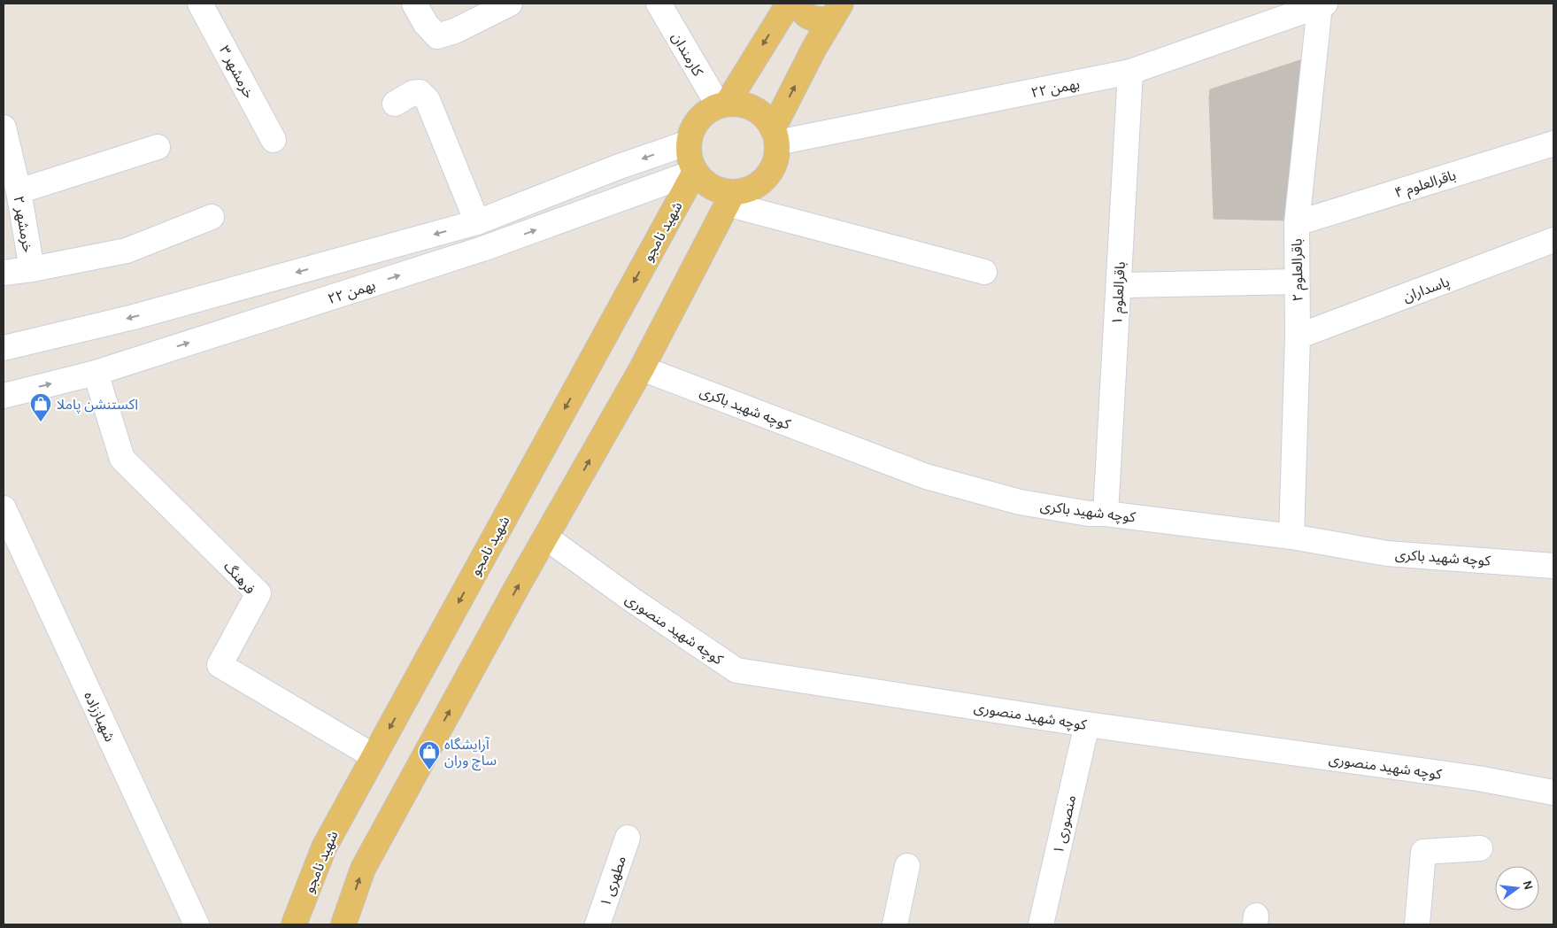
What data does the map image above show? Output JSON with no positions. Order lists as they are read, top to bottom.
{
  "streets": {
    "main road": ["شهید نامجو"],
    "street": [
      "کارمندان",
      "خرمشهر ۳",
      "۲۲ بهمن",
      "باقرالعلوم ۴",
      "خرمشهر ۲",
      "باقرالعلوم ۲",
      "پاسداران",
      "باقرالعلوم ۱",
      "کوچه شهید باکری",
      "فرهنگ",
      "کوچه شهید منصوری",
      "شهباززاده",
      "منصوری ۱",
      "مطهری ۱"
    ]
  },
  "crossings": [
    ["کارمندان", "۲۲ بهمن"],
    ["کارمندان", "شهید نامجو"],
    ["۲۲ بهمن", "شهید نامجو"],
    ["۲۲ بهمن", "باقرالعلوم ۲"],
    ["۲۲ بهمن", "باقرالعلوم ۱"],
    ["۲۲ بهمن", "فرهنگ"],
    ["باقرالعلوم ۴", "باقرالعلوم ۲"],
    ["شهید نامجو", "فرهنگ"],
    ["باقرالعلوم ۲", "پاسداران"],
    ["باقرالعلوم ۲", "کوچه شهید باکری"],
    ["باقرالعلوم ۱", "کوچه شهید باکری"],
    ["کوچه شهید منصوری", "منصوری ۱"]
  ],
  "places": {
    "shop": ["اکستنشن پاملا", "آرایشگاه ساچ وران"]
  },
  "north": "right"
}
